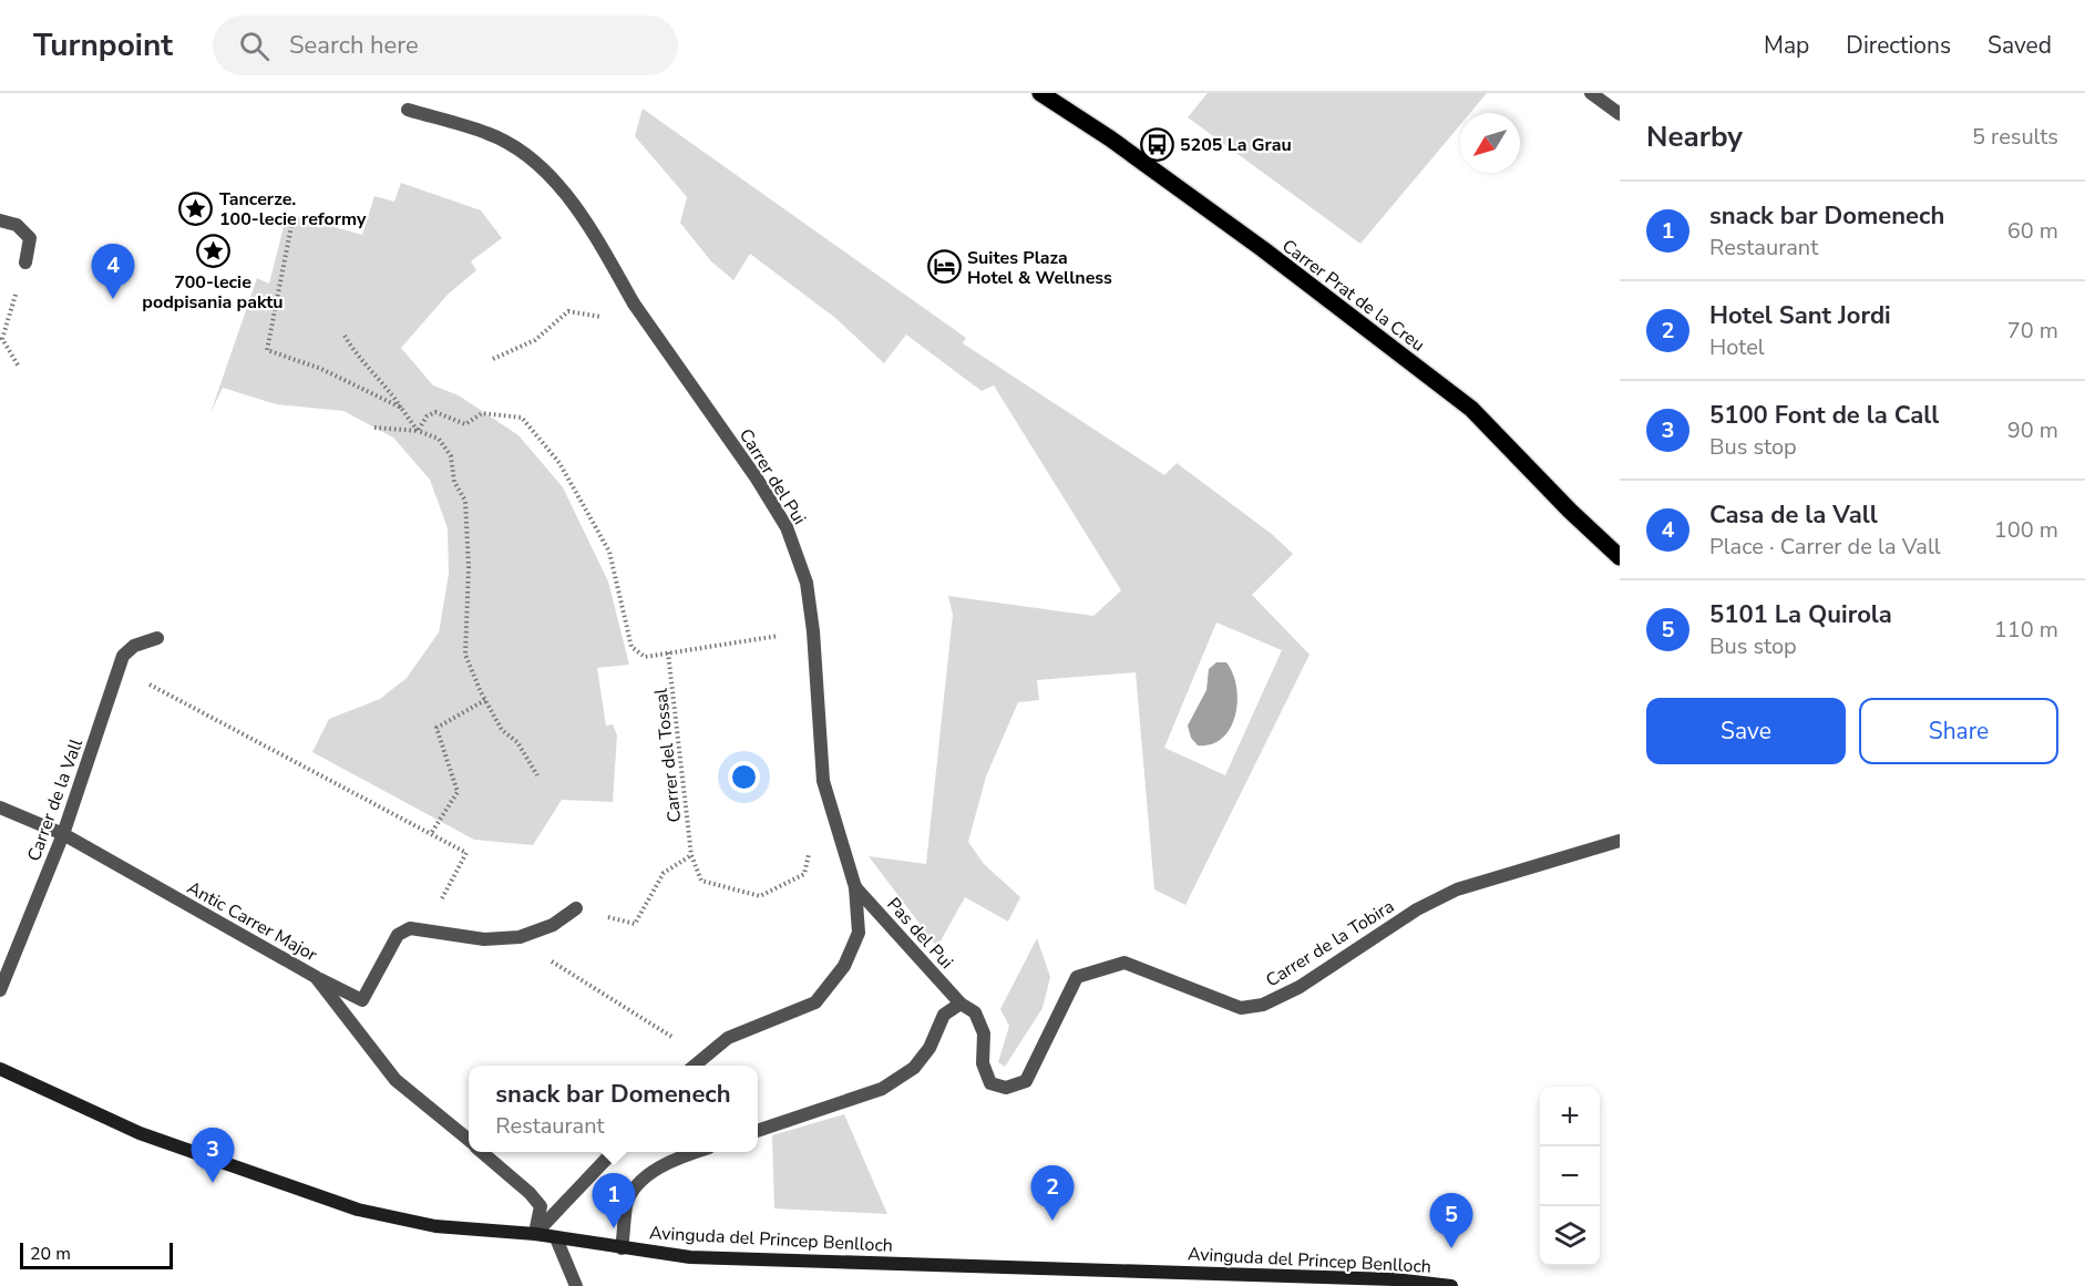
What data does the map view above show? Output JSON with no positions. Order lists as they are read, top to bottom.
{
  "streets": {
    "main road": ["Carrer Prat de la Creu"],
    "street": [
      "Carrer del Pui",
      "Carrer de la Vall",
      "Antic Carrer Major",
      "Pas del Pui",
      "Carrer de la Tobira",
      "Avinguda del Princep Benlloch"
    ],
    "path": ["Carrer del Tossal"]
  },
  "crossings": [
    ["Carrer del Pui", "Pas del Pui"],
    ["Carrer de la Vall", "Antic Carrer Major"],
    ["Antic Carrer Major", "Avinguda del Princep Benlloch"],
    ["Pas del Pui", "Carrer de la Tobira"]
  ],
  "places": {
    "bus stop": ["5205 La Grau"],
    "place": ["Tancerze. 100-lecie reformy", "700-lecie podpisania paktu"],
    "hotel": ["Suites Plaza Hotel & Wellness"]
  },
  "scale_bar": "20 m",
  "north": "bottom left",
  "page": {
    "header": "Turnpoint",
    "search": "Search here",
    "nav": ["Map", "Directions", "Saved"],
    "heading": ["Nearby", "5 results"],
    "list": [
      {
        "mark": "1",
        "name": "snack bar Domenech",
        "note": "Restaurant",
        "value": "60 m"
      },
      {
        "mark": "2",
        "name": "Hotel Sant Jordi",
        "note": "Hotel",
        "value": "70 m"
      },
      {
        "mark": "3",
        "name": "5100 Font de la Call",
        "note": "Bus stop",
        "value": "90 m"
      },
      {
        "mark": "4",
        "name": "Casa de la Vall",
        "note": "Place · Carrer de la Vall",
        "value": "100 m"
      },
      {
        "mark": "5",
        "name": "5101 La Quirola",
        "note": "Bus stop",
        "value": "110 m"
      }
    ],
    "pins": [
      "4",
      "3",
      "2",
      "1",
      "5"
    ],
    "buttons": ["Save", "Share"],
    "popup": ["snack bar Domenech", "Restaurant"],
    "map_buttons": ["+", "−"],
    "scale": "20 m"
  }
}
